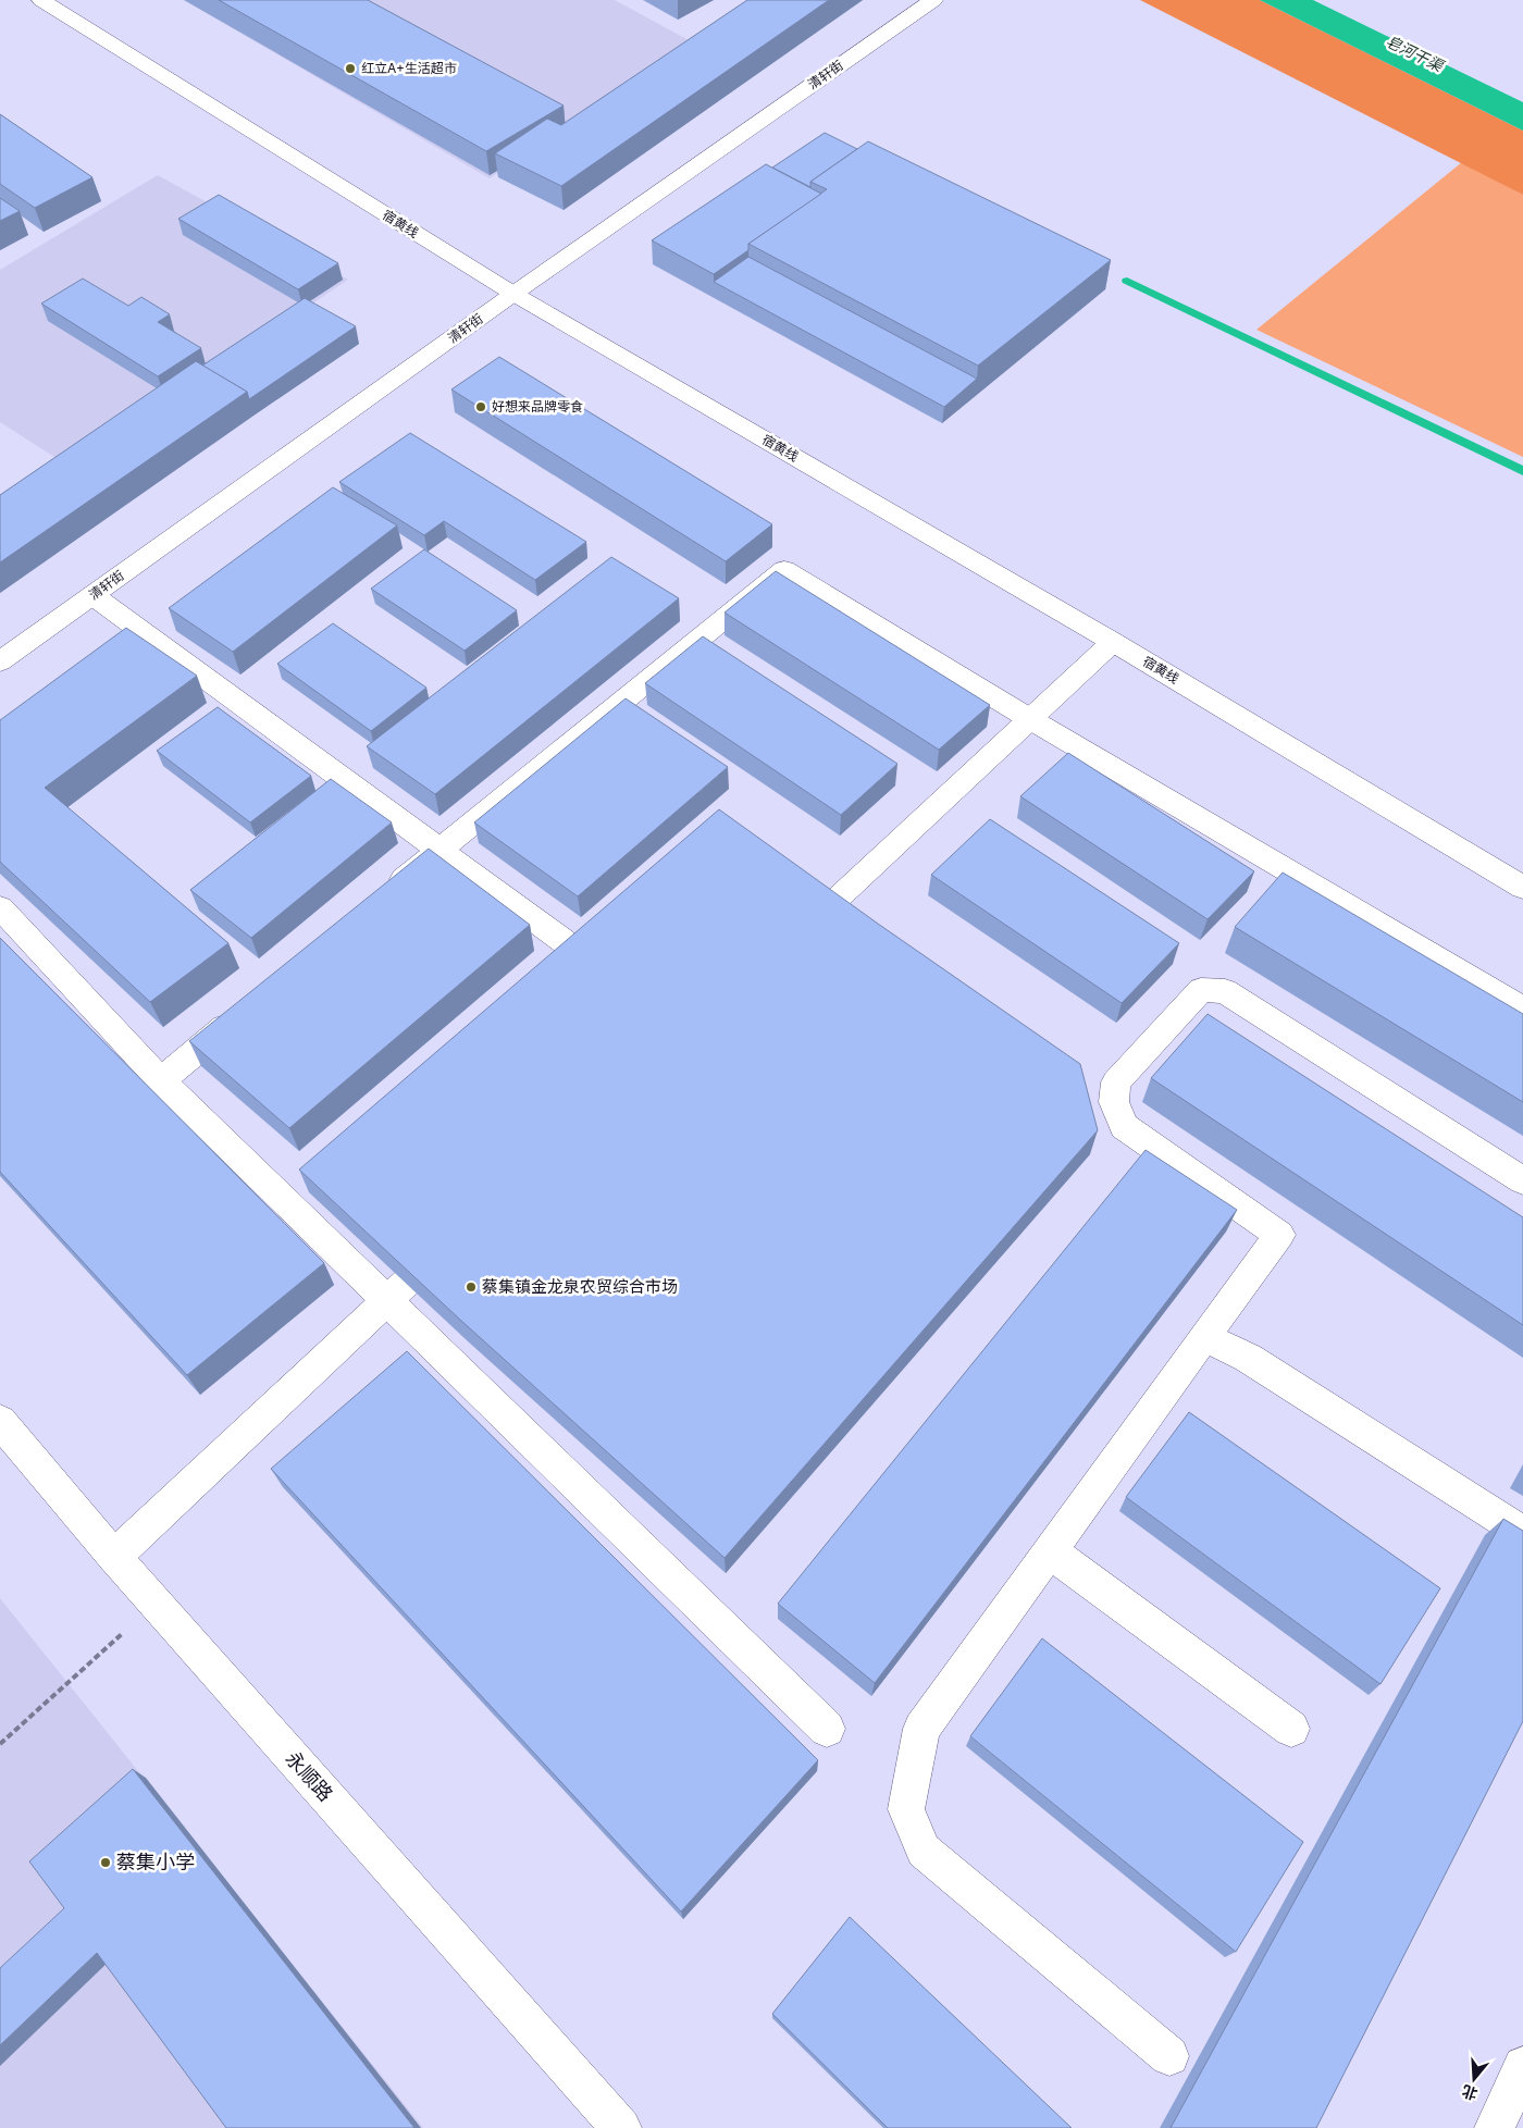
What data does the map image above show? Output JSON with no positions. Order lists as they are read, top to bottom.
{
  "streets": {
    "street": ["清轩街", "宿黄线", "永顺路"]
  },
  "crossings": [
    ["清轩街", "宿黄线"]
  ],
  "water": ["皂河干渠"],
  "places": [
    "红立A+生活超市",
    "好想来品牌零食",
    "蔡集镇金龙泉农贸综合市场",
    "蔡集小学"
  ],
  "north": "bottom"
}
